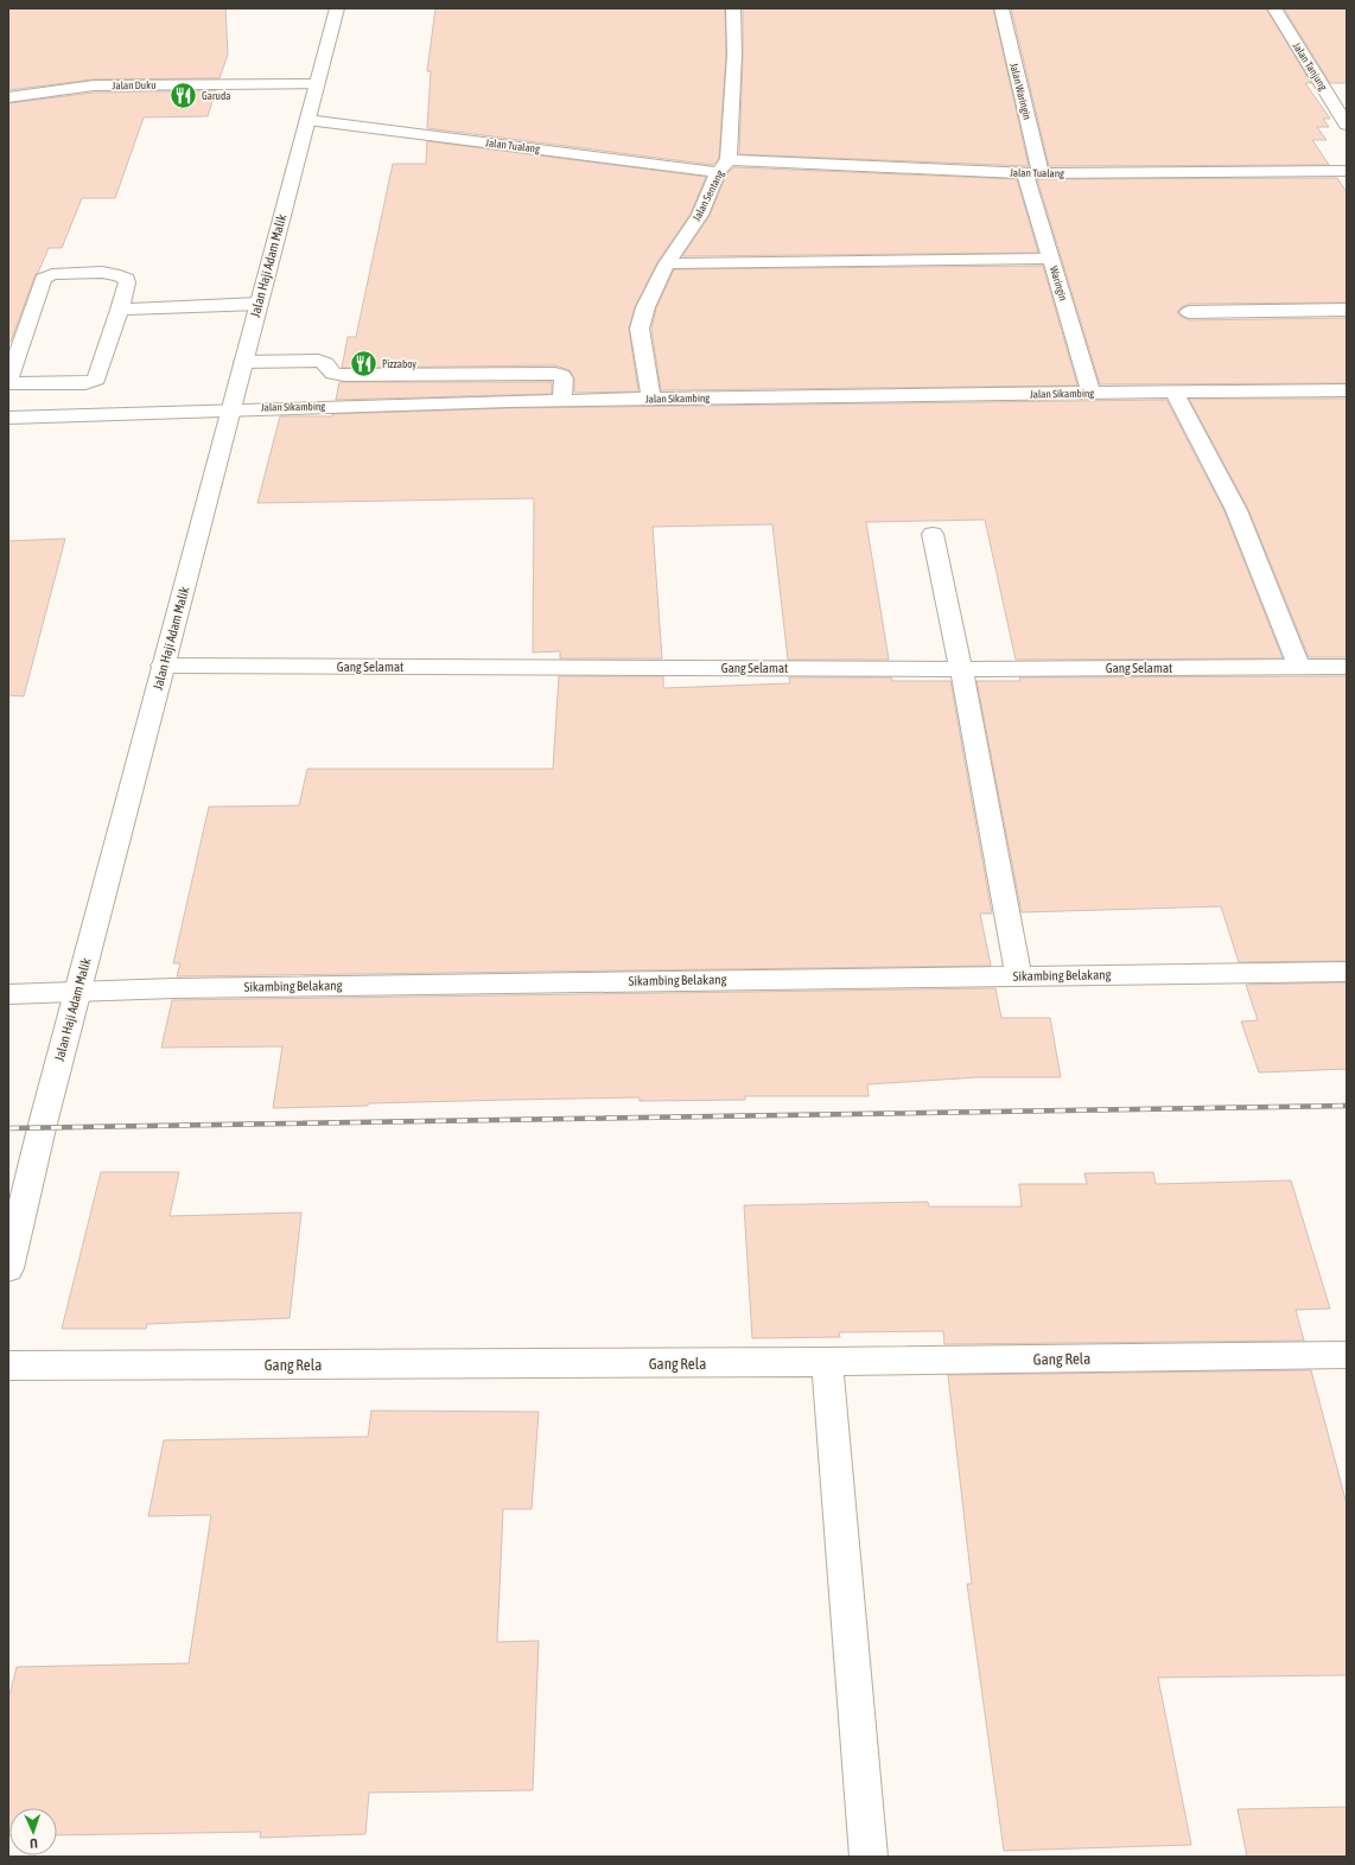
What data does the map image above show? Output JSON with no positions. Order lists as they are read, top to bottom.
{
  "streets": {
    "street": [
      "Jalan Tanjung",
      "Jalan Duku",
      "Jalan Waringin",
      "Jalan Tualang",
      "Jalan Sentang",
      "Jalan Haji Adam Malik",
      "Waringin",
      "Jalan Sikambing",
      "Gang Selamat",
      "Sikambing Belakang",
      "Gang Rela"
    ]
  },
  "crossings": [
    ["Jalan Duku", "Jalan Haji Adam Malik"],
    ["Jalan Waringin", "Jalan Tualang"],
    ["Jalan Waringin", "Waringin"],
    ["Jalan Tualang", "Jalan Sentang"],
    ["Jalan Tualang", "Jalan Haji Adam Malik"],
    ["Jalan Tualang", "Waringin"],
    ["Jalan Sentang", "Jalan Sikambing"],
    ["Jalan Haji Adam Malik", "Jalan Sikambing"],
    ["Jalan Haji Adam Malik", "Gang Selamat"],
    ["Jalan Haji Adam Malik", "Sikambing Belakang"],
    ["Waringin", "Jalan Sikambing"]
  ],
  "places": {
    "restaurant": ["Garuda", "Pizzaboy"]
  },
  "north": "bottom"
}
